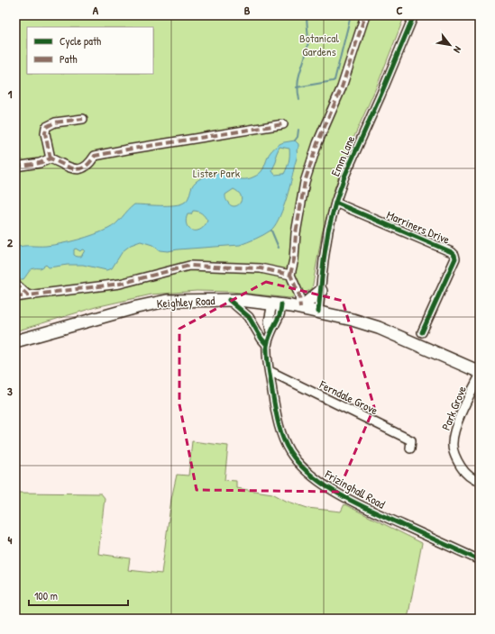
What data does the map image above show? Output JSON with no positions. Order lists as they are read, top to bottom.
{
  "streets": {
    "highway": ["Keighley Road"],
    "street": [
      "Emm Lane",
      "Marriners Drive",
      "Ferndale Grove",
      "Park Grove",
      "Frizinghall Road"
    ]
  },
  "crossings": [
    ["Emm Lane", "Marriners Drive"],
    ["Emm Lane", "Keighley Road"],
    ["Keighley Road", "Frizinghall Road"],
    ["Ferndale Grove", "Frizinghall Road"]
  ],
  "parks": ["Botanical Gardens", "Lister Park"],
  "legend": ["Cycle path", "Path"],
  "scale_bar": "100 m",
  "north": "bottom right",
  "grid": {
    "columns": ["A", "B", "C"],
    "rows": [
      "1",
      "2",
      "3",
      "4"
    ]
  }
}
